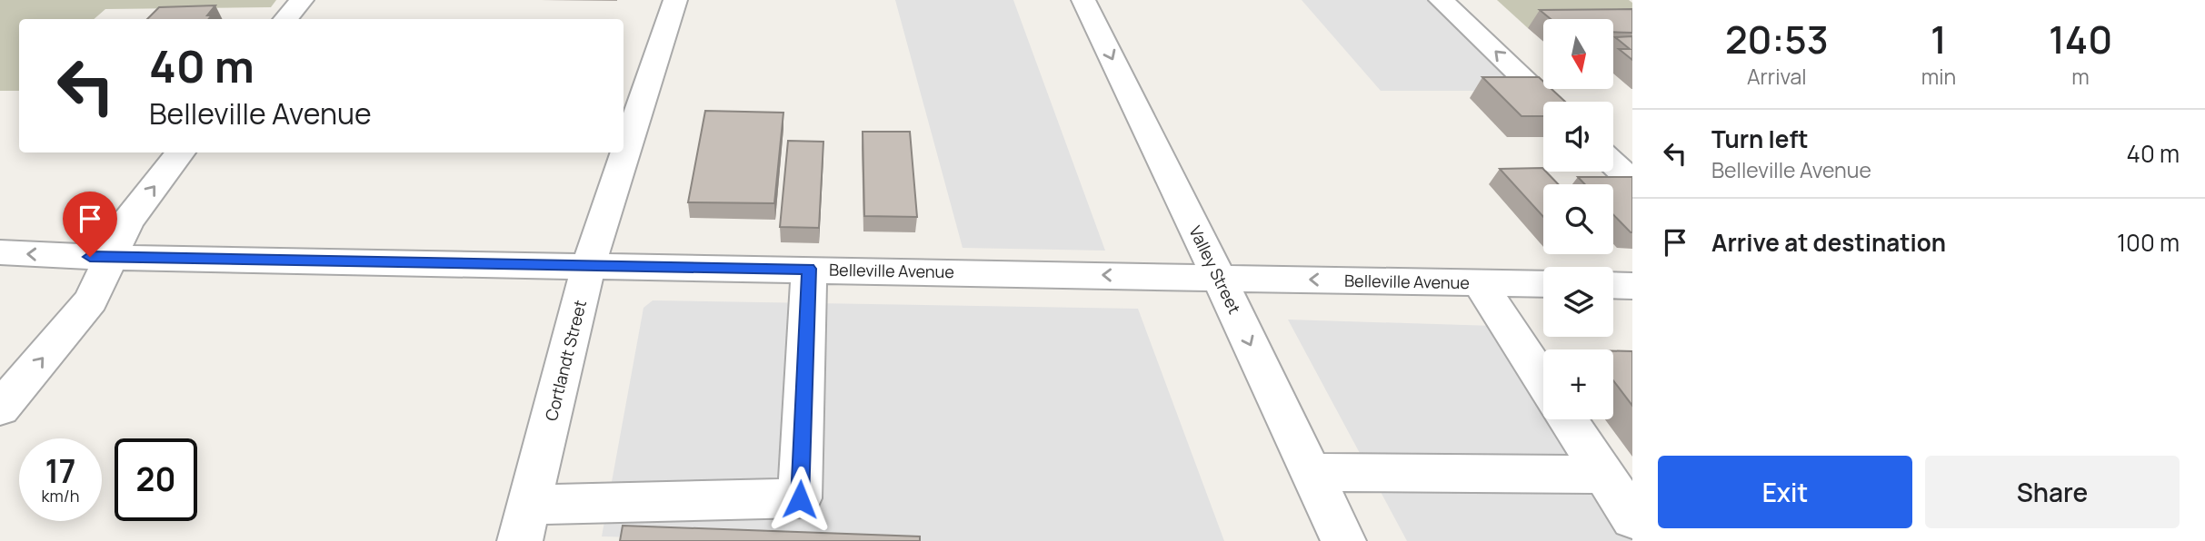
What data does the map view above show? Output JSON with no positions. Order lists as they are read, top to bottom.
{
  "streets": {
    "street": ["Valley Street", "Belleville Avenue", "Cortlandt Street"]
  },
  "crossings": [
    ["Valley Street", "Belleville Avenue"],
    ["Belleville Avenue", "Cortlandt Street"]
  ],
  "one_way": ["Valley Street", "Belleville Avenue"],
  "north": "bottom",
  "page": {
    "eta": [
      "20:53",
      "Arrival",
      "1",
      "min",
      "140",
      "m"
    ],
    "map_buttons": "+",
    "turn": ["40 m", "Belleville Avenue"],
    "list": [
      {
        "name": "Turn left",
        "note": "Belleville Avenue",
        "value": "40 m"
      },
      {
        "name": "Arrive at destination",
        "value": "100 m"
      }
    ],
    "speed": "17 km/h",
    "limit": "20",
    "buttons": ["Exit", "Share"]
  }
}
